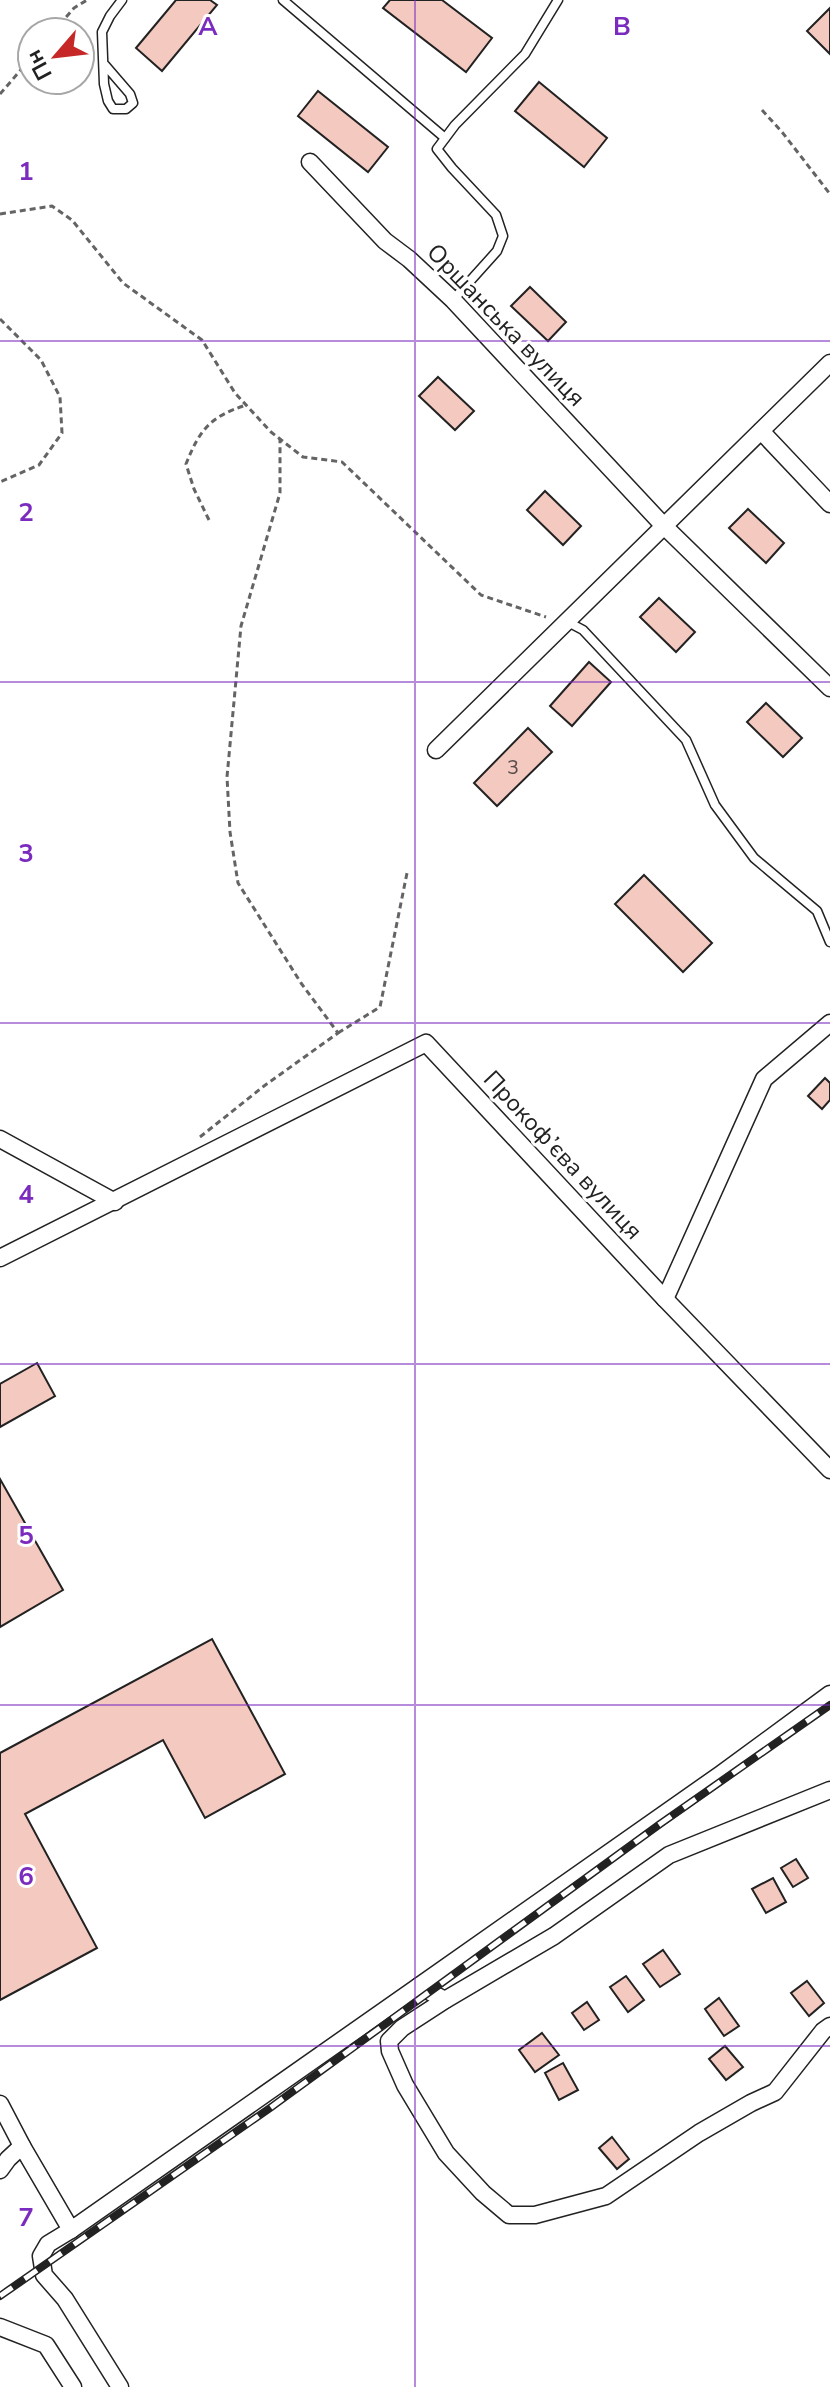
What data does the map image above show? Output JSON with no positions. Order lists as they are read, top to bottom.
{
  "streets": {
    "street": ["Оршанська вулиця", "Прокоф’єва вулиця"]
  },
  "house_numbers": ["3"],
  "north": "bottom left",
  "grid": {
    "columns": ["A", "B"],
    "rows": [
      "1",
      "2",
      "3",
      "4",
      "5",
      "6",
      "7"
    ]
  }
}
